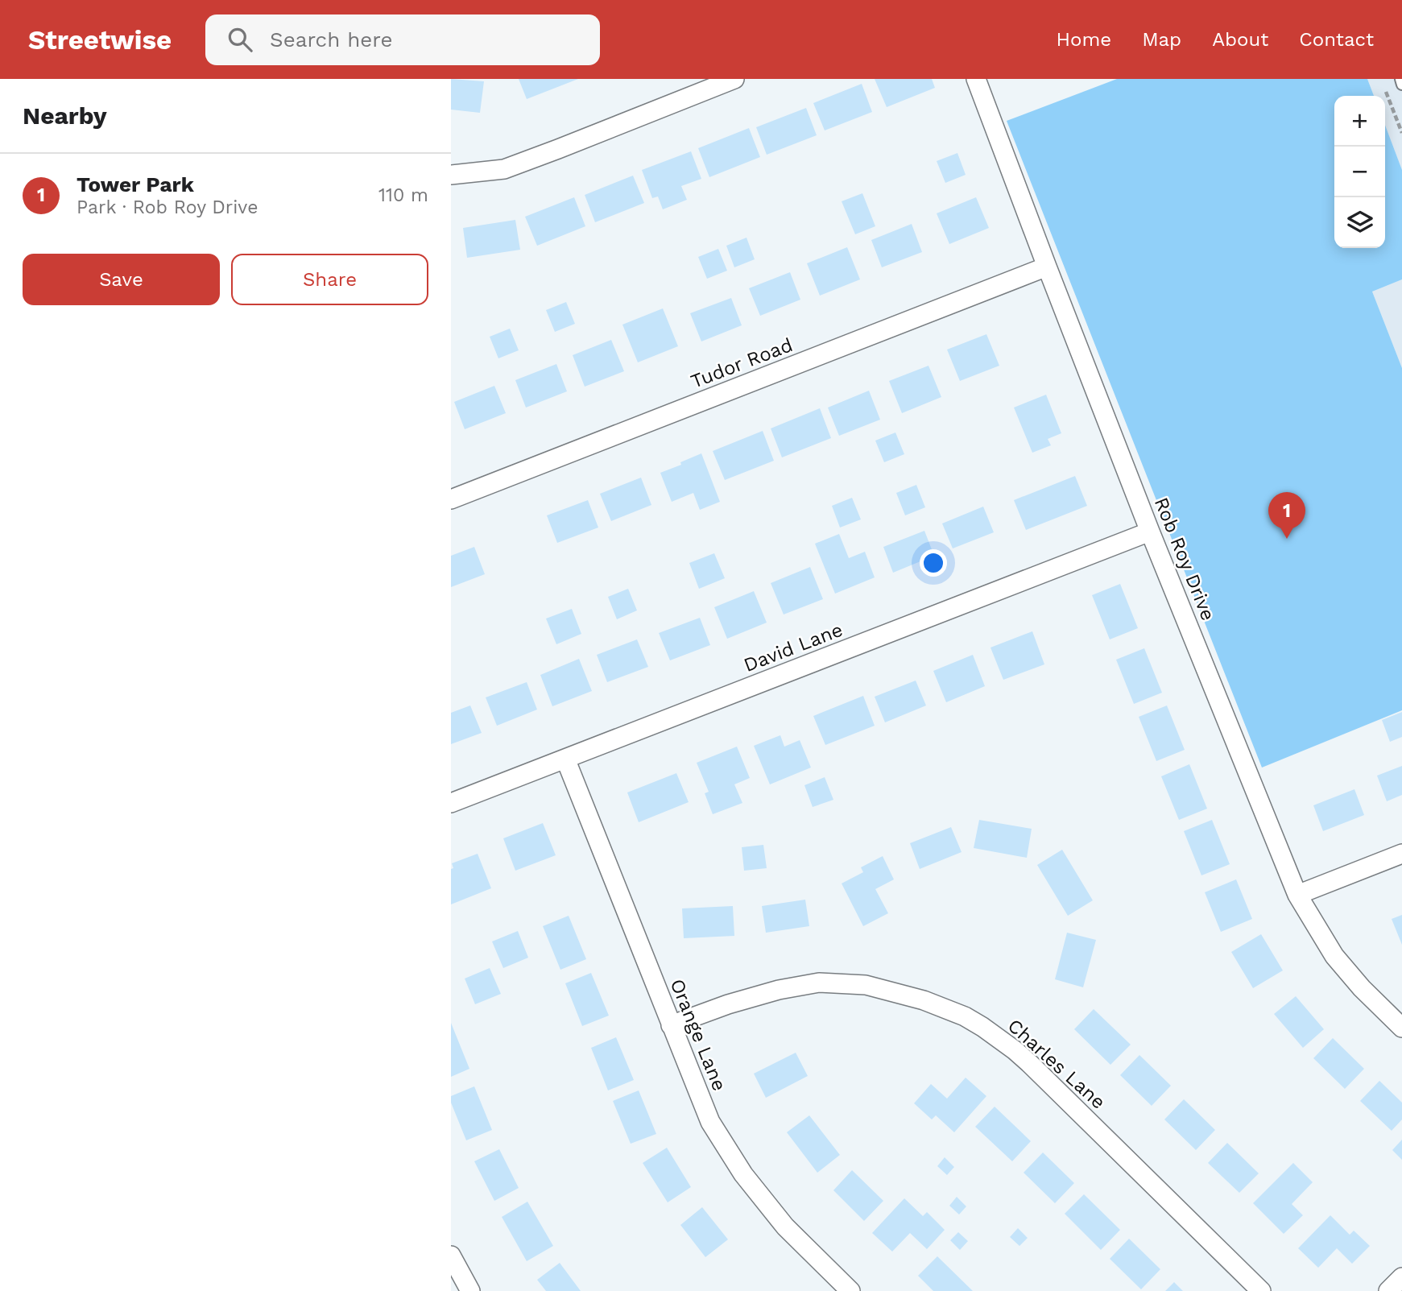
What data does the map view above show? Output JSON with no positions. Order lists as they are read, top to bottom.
{
  "streets": {
    "street": [
      "Tudor Road",
      "Rob Roy Drive",
      "David Lane",
      "Orange Lane",
      "Charles Lane"
    ]
  },
  "crossings": [
    ["Tudor Road", "Rob Roy Drive"],
    ["Rob Roy Drive", "David Lane"],
    ["David Lane", "Orange Lane"],
    ["Orange Lane", "Charles Lane"]
  ],
  "page": {
    "header": "Streetwise",
    "search": "Search here",
    "nav": [
      "Home",
      "Map",
      "About",
      "Contact"
    ],
    "heading": "Nearby",
    "map_buttons": ["+", "−"],
    "list": [
      {
        "mark": "1",
        "name": "Tower Park",
        "note": "Park · Rob Roy Drive",
        "value": "110 m"
      }
    ],
    "buttons": ["Save", "Share"],
    "pins": "1"
  }
}
